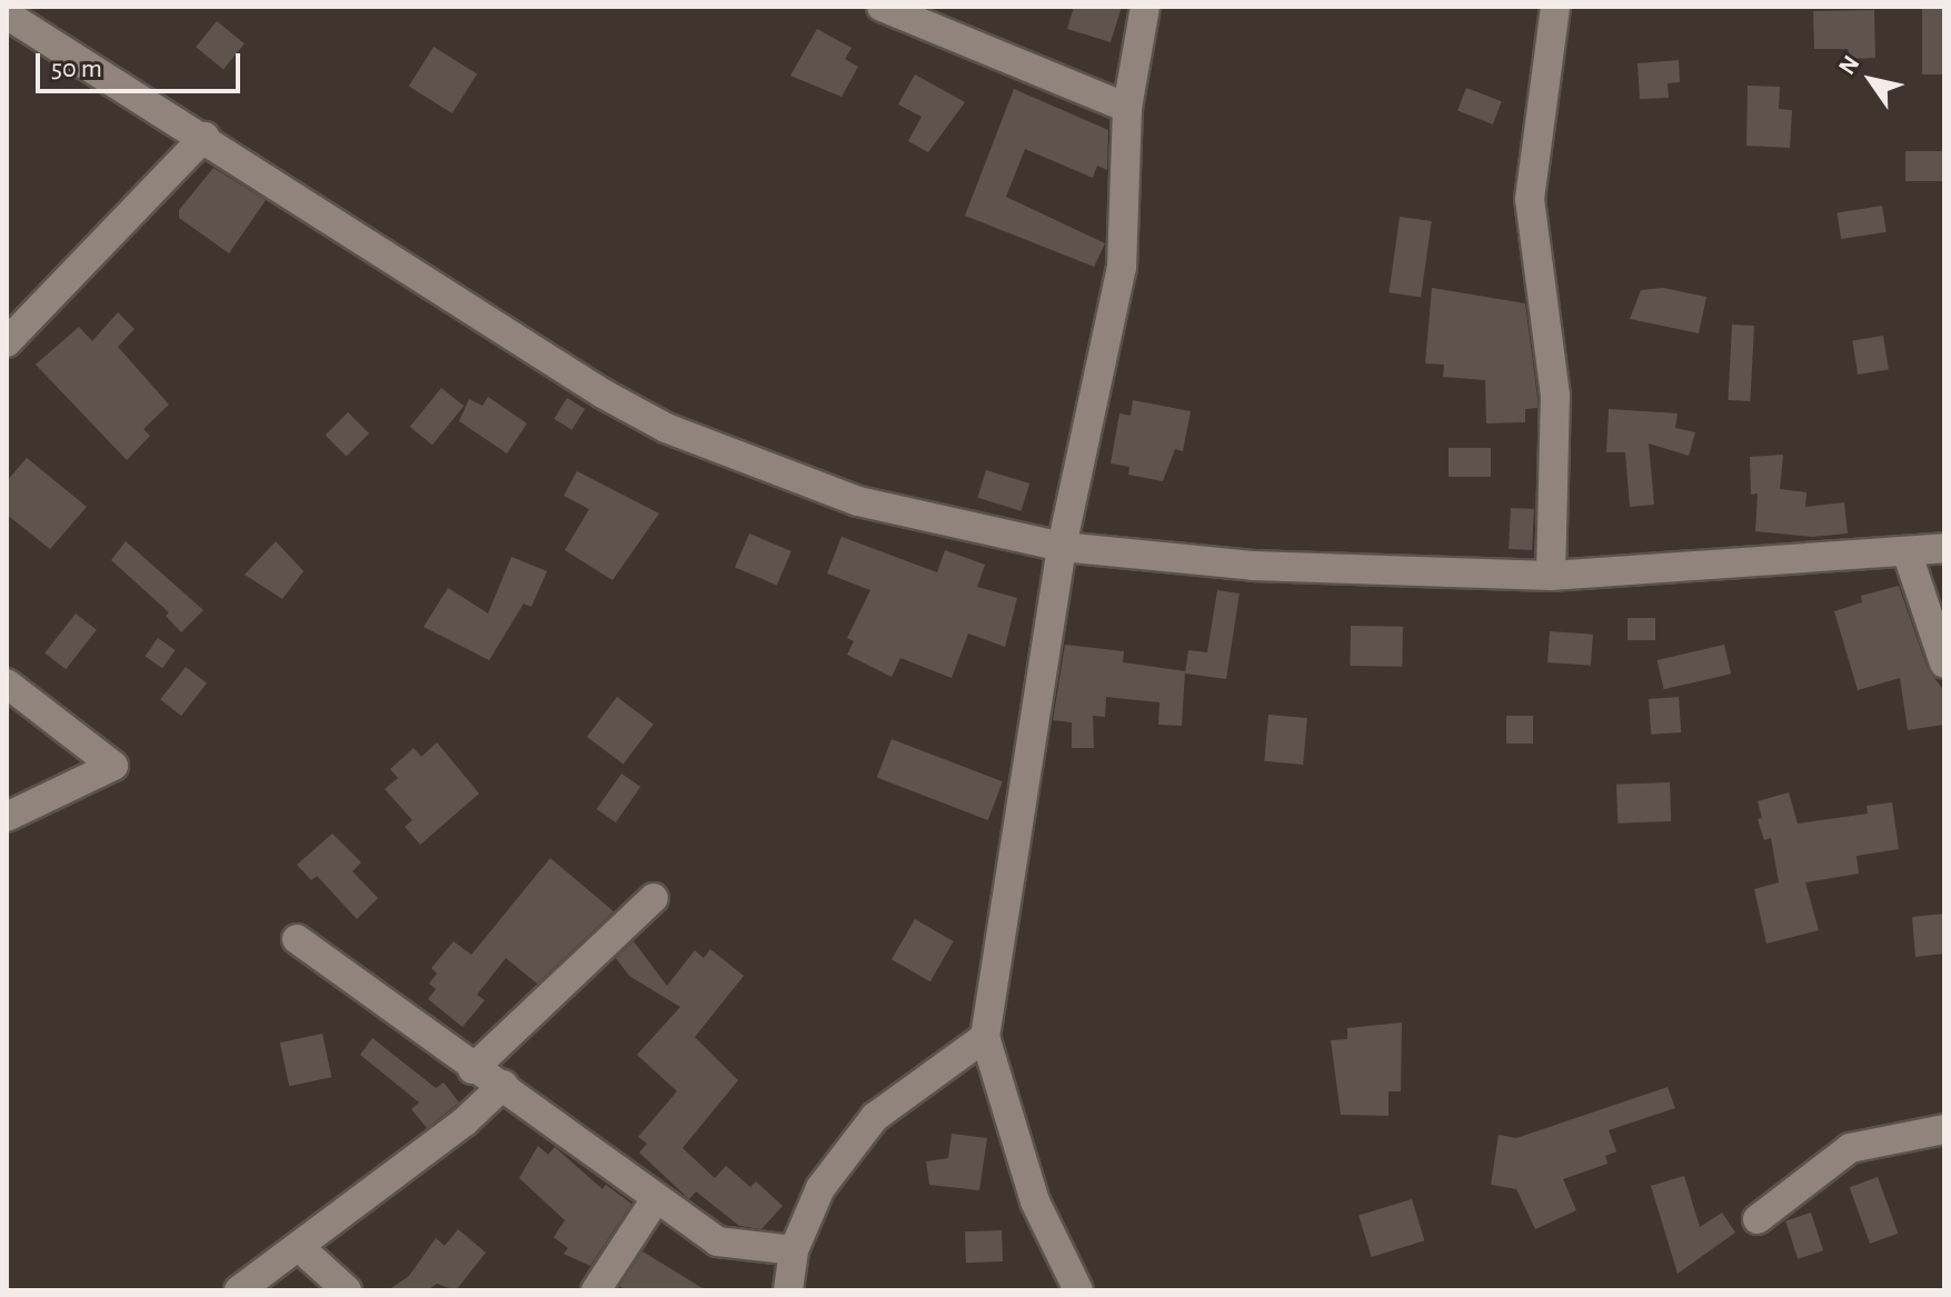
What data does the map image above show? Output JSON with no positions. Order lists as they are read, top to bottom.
{
  "scale_bar": "50 m",
  "north": "top left"
}
